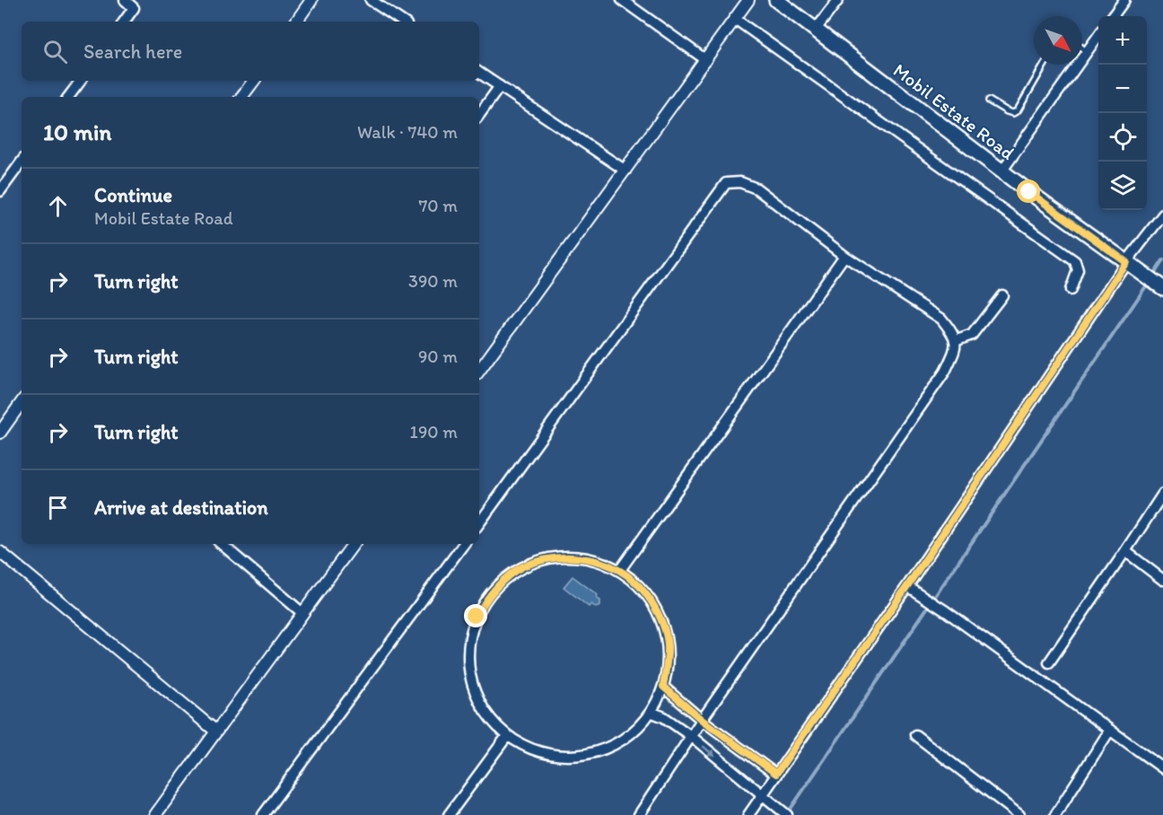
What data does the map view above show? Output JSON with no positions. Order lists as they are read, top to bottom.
{
  "streets": {
    "main road": ["Mobil Estate Road"]
  },
  "north": "bottom right",
  "page": {
    "map_buttons": ["+", "−"],
    "search": "Search here",
    "heading": ["10 min", "Walk · 740 m"],
    "list": [
      ["Continue", "Mobil Estate Road", "70 m"],
      ["Turn right", "390 m"],
      ["Turn right", "90 m"],
      ["Turn right", "190 m"],
      "Arrive at destination"
    ]
  }
}
